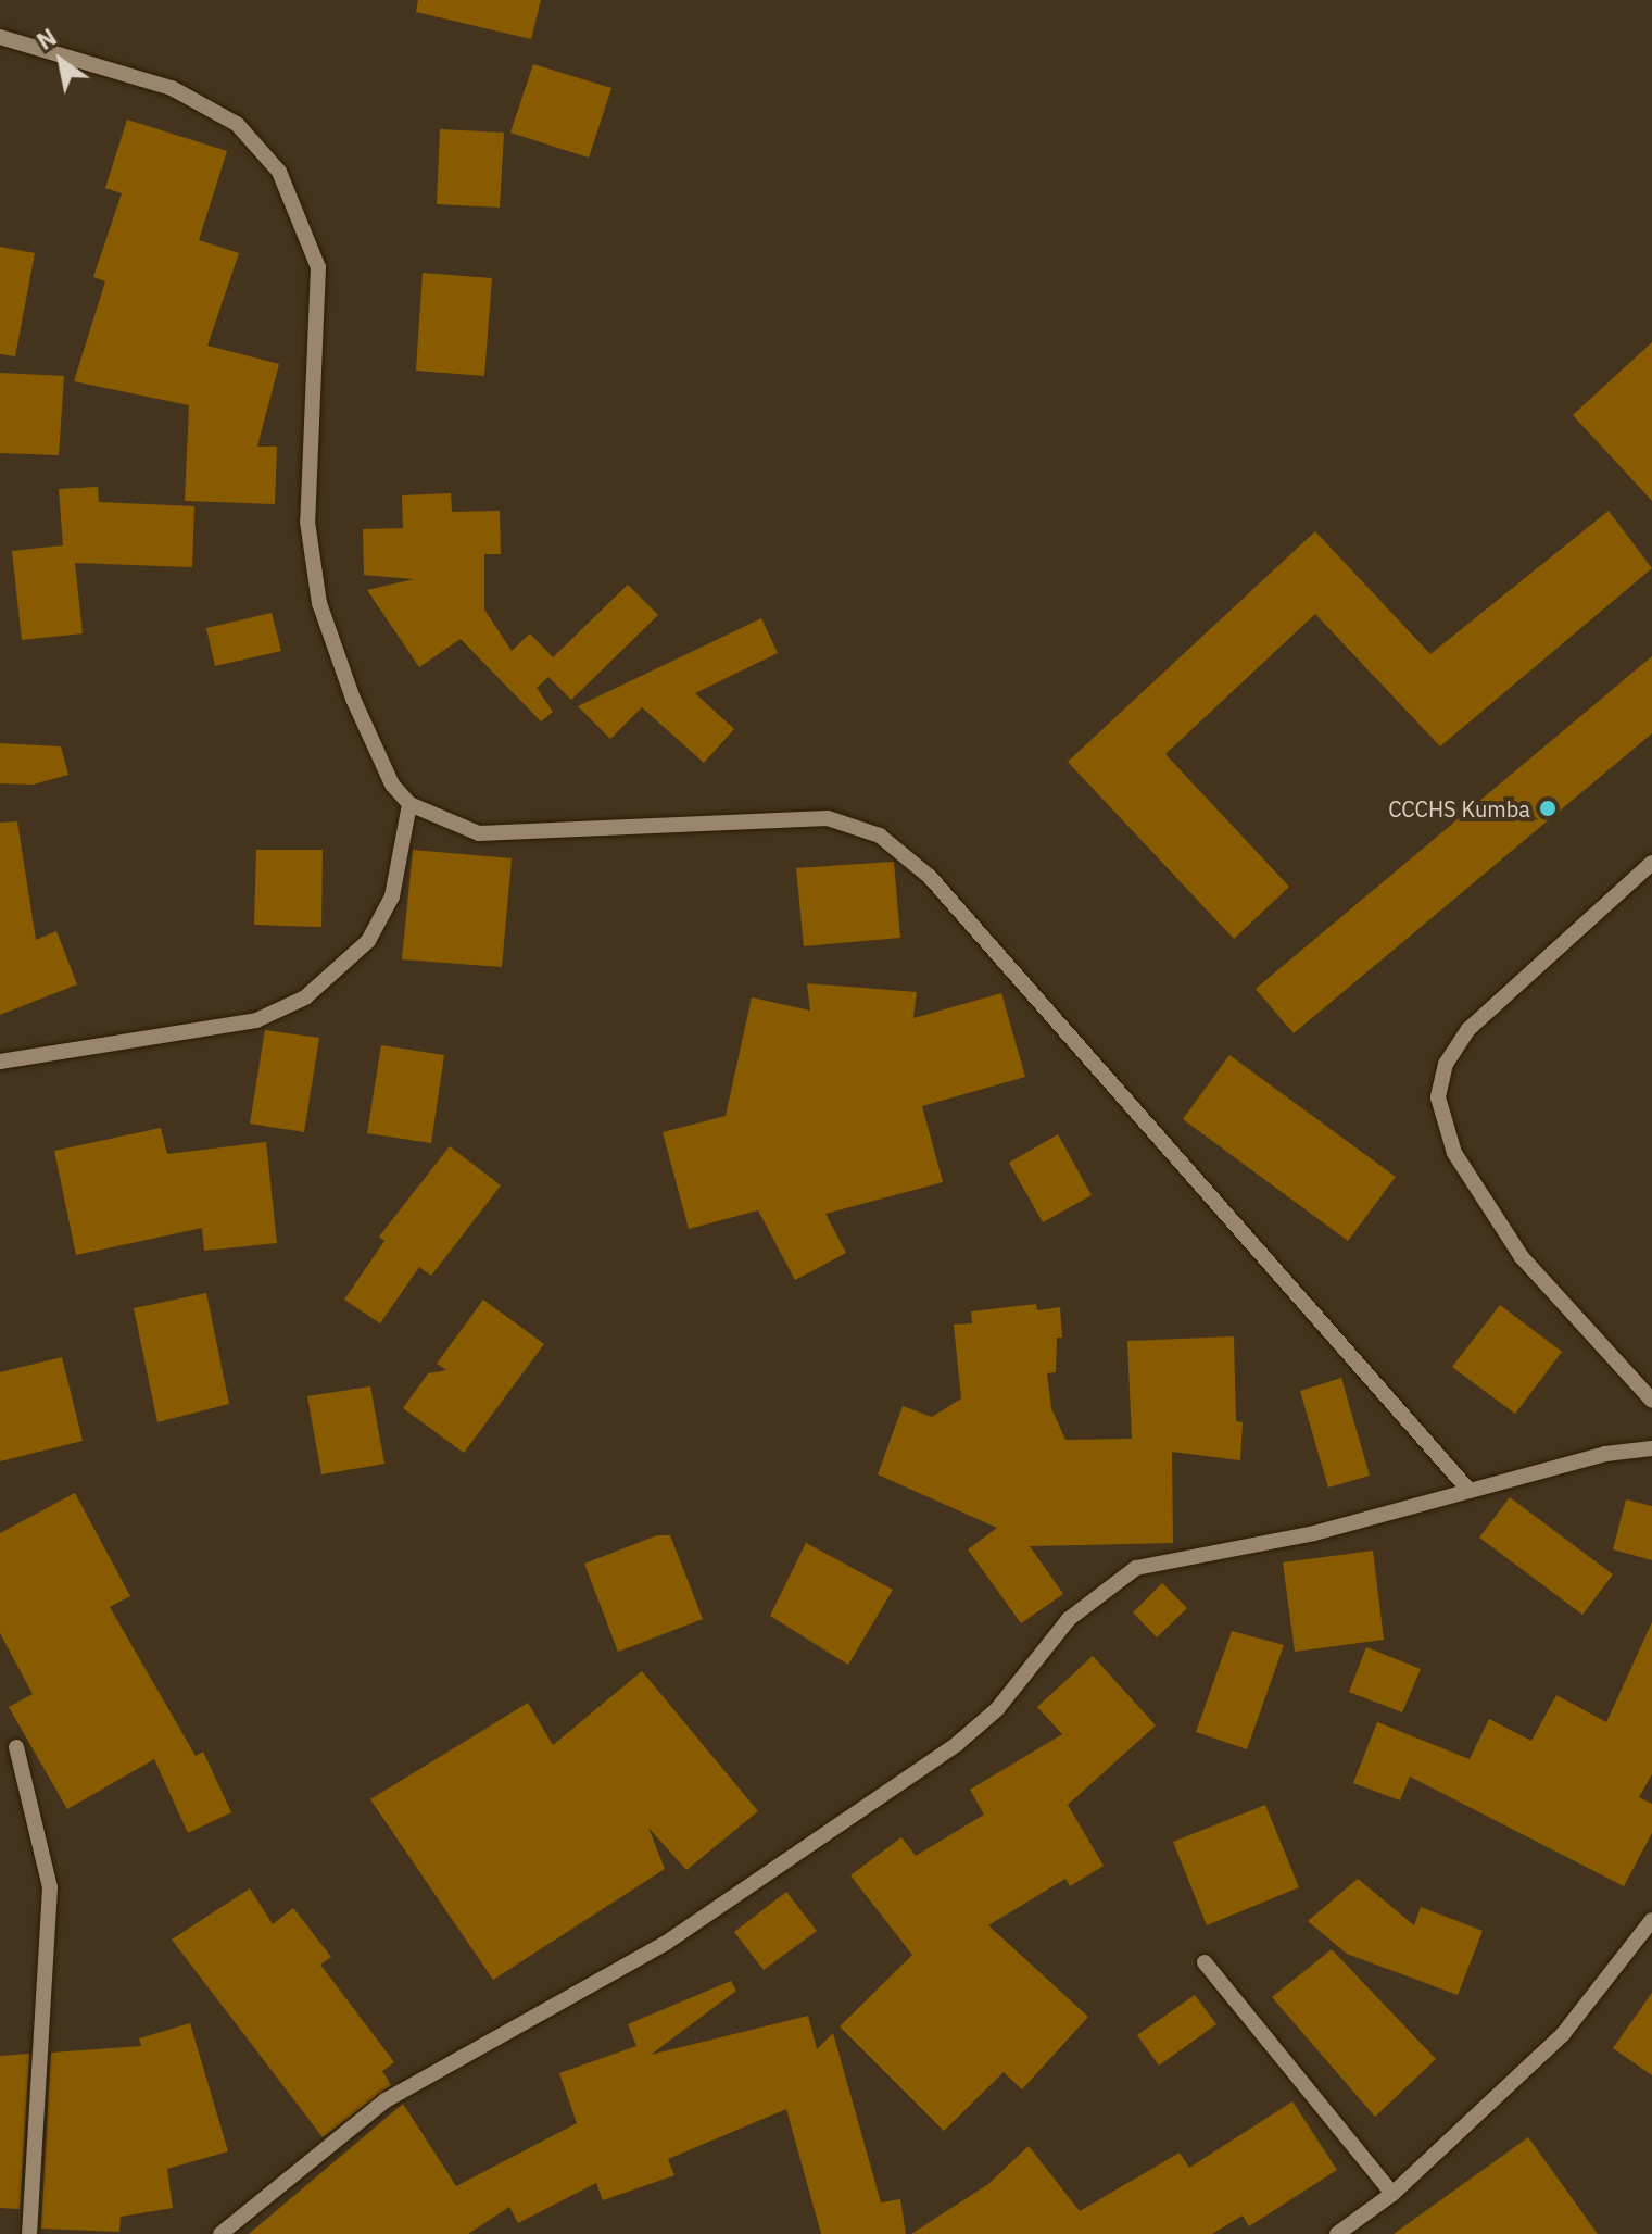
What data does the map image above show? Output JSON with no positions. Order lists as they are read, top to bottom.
{
  "places": ["CCCHS Kumba"],
  "north": "top left"
}
